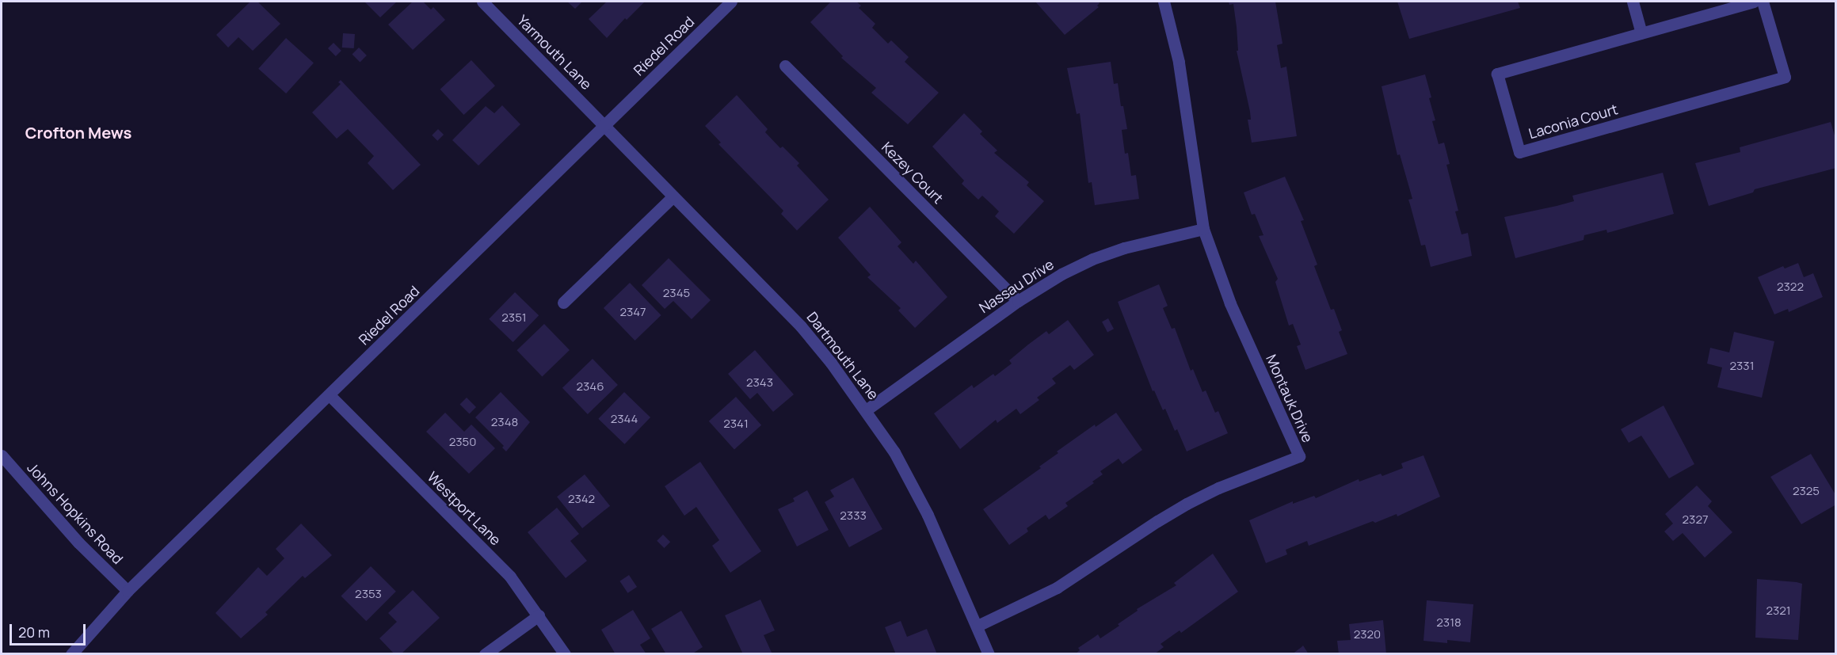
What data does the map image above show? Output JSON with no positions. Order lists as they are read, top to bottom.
{
  "streets": {
    "street": [
      "Riedel Road",
      "Yarmouth Lane",
      "Laconia Court",
      "Kezey Court",
      "Nassau Drive",
      "Dartmouth Lane",
      "Montauk Drive",
      "Westport Lane",
      "Johns Hopkins Road"
    ]
  },
  "crossings": [
    ["Riedel Road", "Yarmouth Lane"],
    ["Riedel Road", "Dartmouth Lane"],
    ["Riedel Road", "Westport Lane"],
    ["Riedel Road", "Johns Hopkins Road"],
    ["Yarmouth Lane", "Dartmouth Lane"],
    ["Kezey Court", "Nassau Drive"],
    ["Nassau Drive", "Dartmouth Lane"],
    ["Nassau Drive", "Montauk Drive"],
    ["Dartmouth Lane", "Montauk Drive"]
  ],
  "districts": ["Crofton Mews"],
  "house_numbers": [
    "2322",
    "2345",
    "2347",
    "2351",
    "2331",
    "2343",
    "2346",
    "2344",
    "2348",
    "2341",
    "2350",
    "2325",
    "2342",
    "2333",
    "2327",
    "2353",
    "2321",
    "2318",
    "2320"
  ],
  "scale_bar": "20 m"
}
